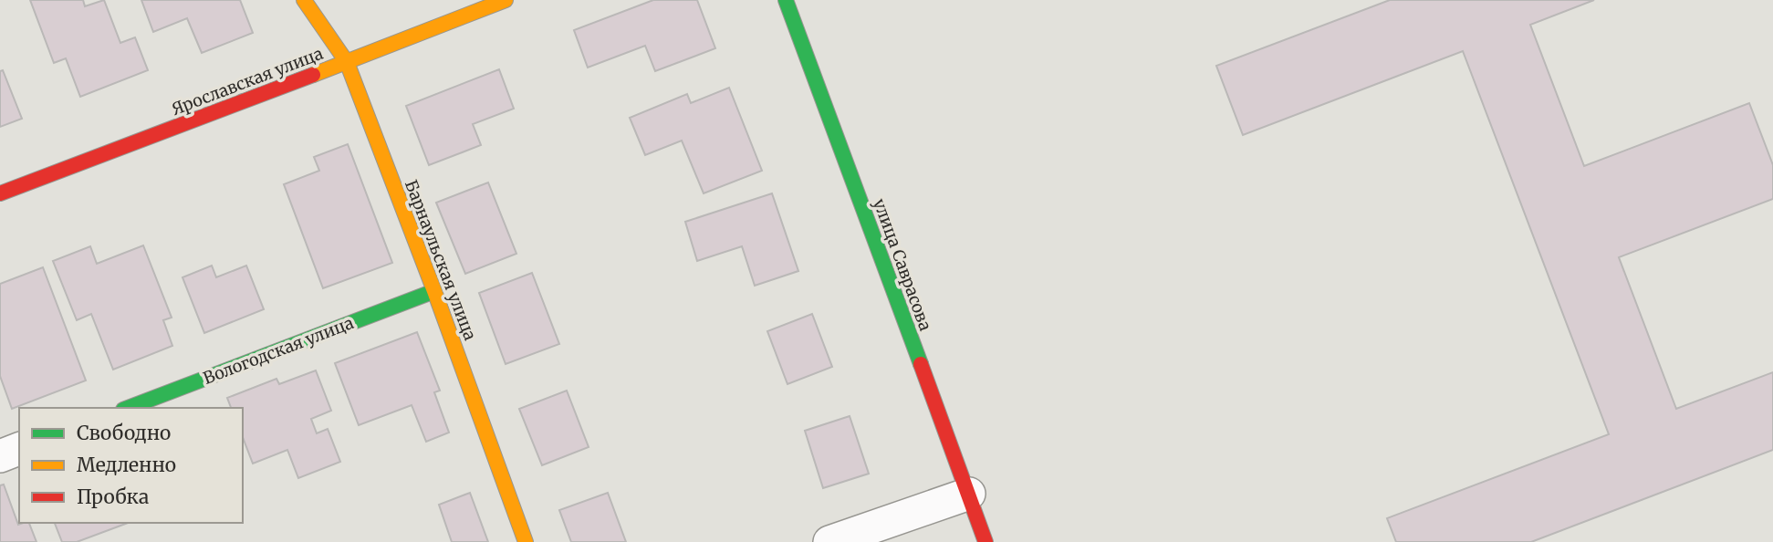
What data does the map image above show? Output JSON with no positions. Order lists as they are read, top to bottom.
{
  "streets": {
    "street": [
      "Ярославская улица",
      "Барнаульская улица",
      "улица Саврасова",
      "Вологодская улица"
    ]
  },
  "crossings": [
    ["Ярославская улица", "Барнаульская улица"],
    ["Барнаульская улица", "Вологодская улица"]
  ],
  "legend": ["Свободно", "Медленно", "Пробка"]
}
